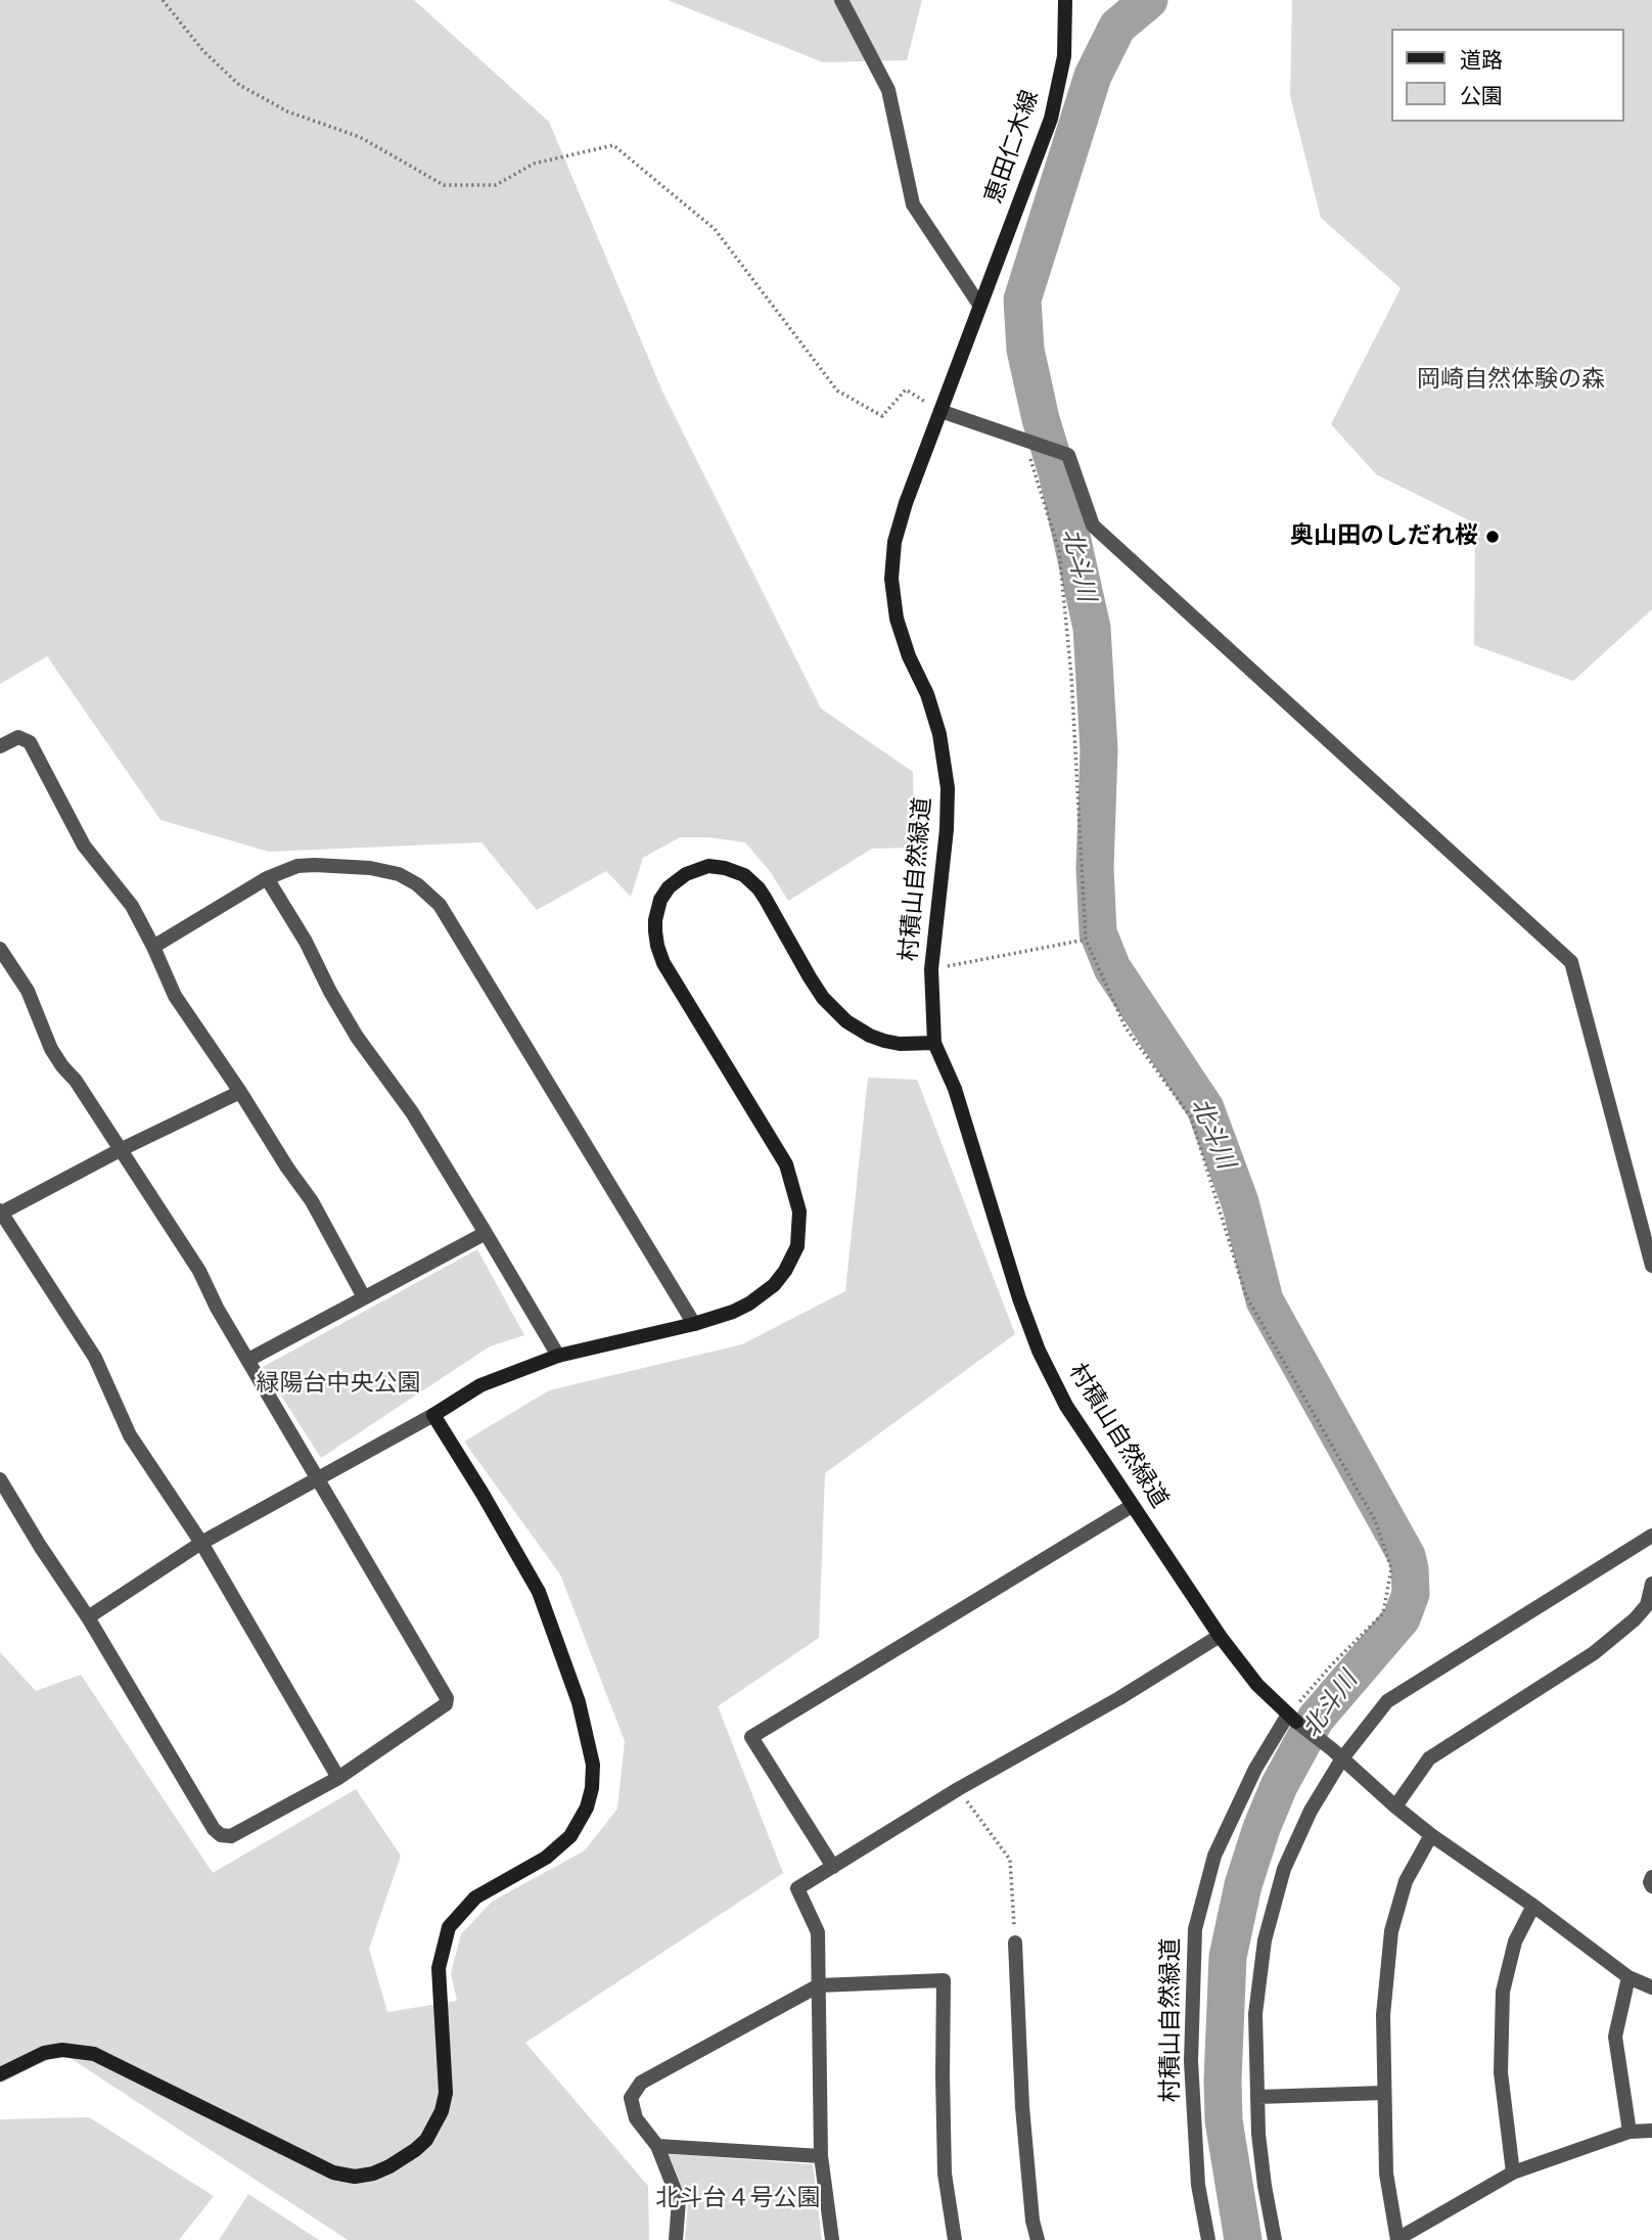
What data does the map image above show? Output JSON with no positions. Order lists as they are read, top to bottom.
{
  "streets": {
    "street": ["恵田仁木線", "村積山自然緑道"]
  },
  "crossings": [
    ["恵田仁木線", "村積山自然緑道"]
  ],
  "water": ["北斗川"],
  "parks": ["岡崎自然体験の森", "緑陽台中央公園", "北斗台４号公園"],
  "places": ["奥山田のしだれ桜"],
  "legend": ["道路", "公園"]
}
